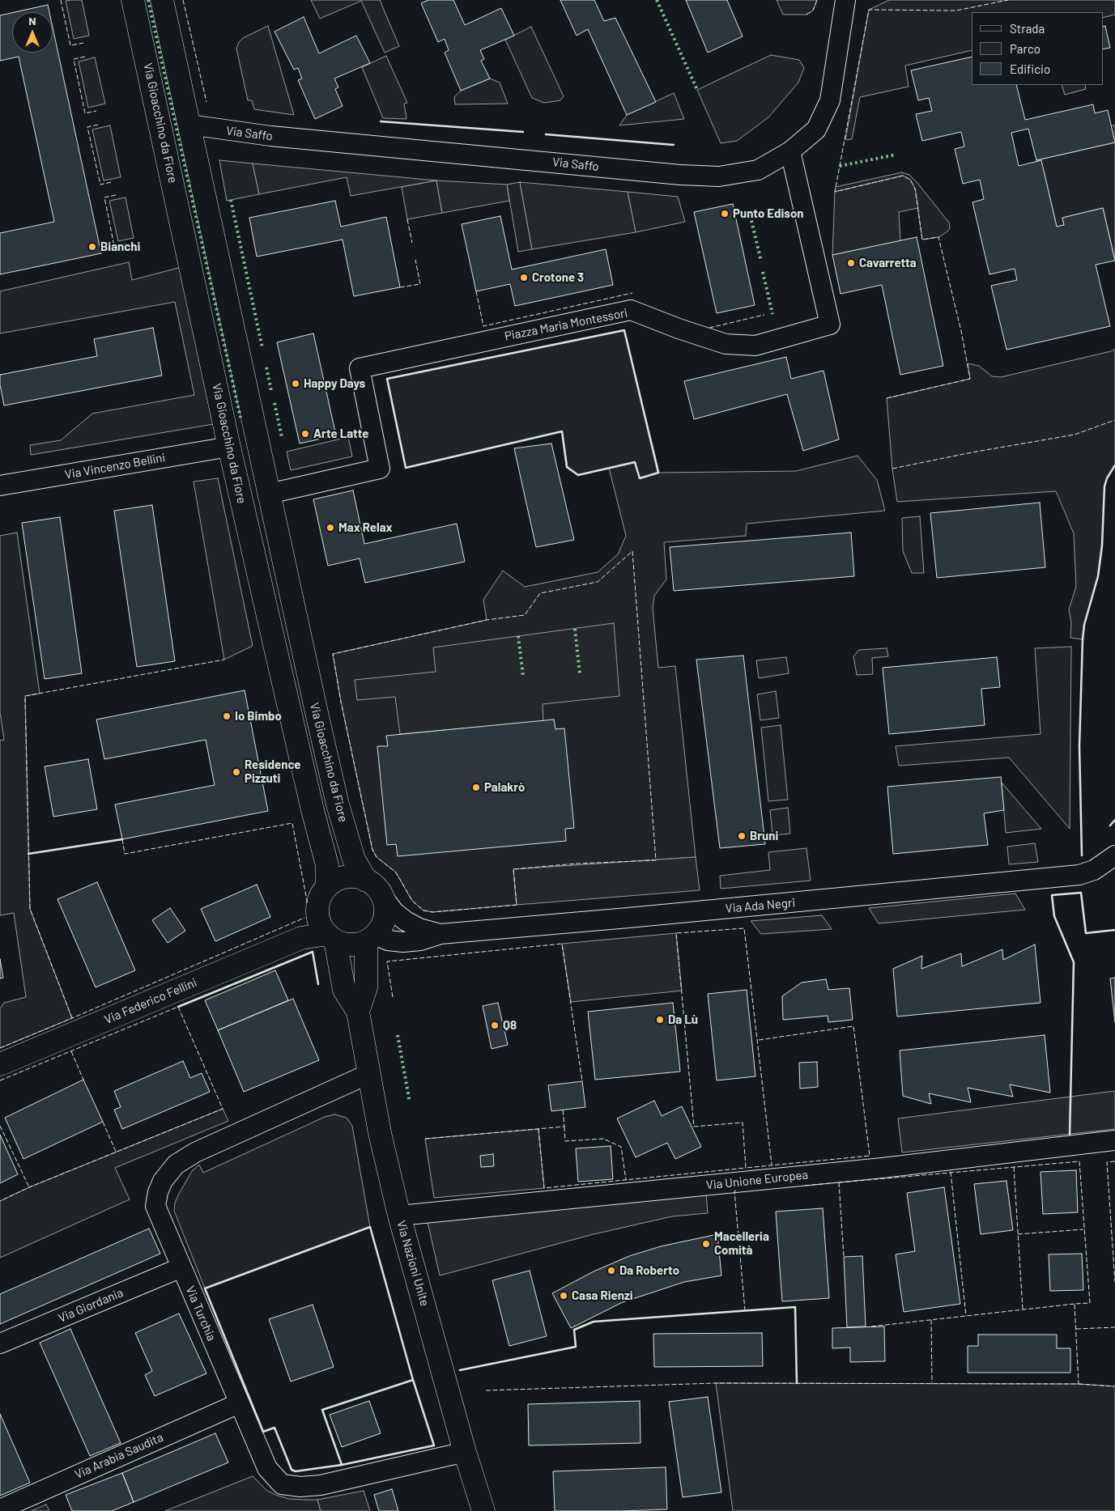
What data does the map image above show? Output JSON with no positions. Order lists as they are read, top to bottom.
{
  "streets": {
    "street": [
      "Via Gioacchino da Fiore",
      "Via Saffo",
      "Piazza Maria Montessori",
      "Via Vincenzo Bellini",
      "Via Ada Negri",
      "Via Federico Fellini",
      "Via Unione Europea",
      "Via Nazioni Unite",
      "Via Giordania",
      "Via Turchia",
      "Via Arabia Saudita"
    ]
  },
  "crossings": [
    ["Via Gioacchino da Fiore", "Via Saffo"],
    ["Via Gioacchino da Fiore", "Piazza Maria Montessori"],
    ["Via Gioacchino da Fiore", "Via Vincenzo Bellini"],
    ["Via Gioacchino da Fiore", "Via Ada Negri"],
    ["Via Gioacchino da Fiore", "Via Federico Fellini"],
    ["Via Gioacchino da Fiore", "Via Nazioni Unite"],
    ["Via Saffo", "Piazza Maria Montessori"],
    ["Via Ada Negri", "Via Federico Fellini"],
    ["Via Ada Negri", "Via Nazioni Unite"],
    ["Via Federico Fellini", "Via Nazioni Unite"],
    ["Via Unione Europea", "Via Nazioni Unite"],
    ["Via Nazioni Unite", "Via Turchia"],
    ["Via Giordania", "Via Turchia"],
    ["Via Turchia", "Via Arabia Saudita"]
  ],
  "places": [
    "Punto Edison",
    "Bianchi",
    "Cavarretta",
    "Crotone 3",
    "Happy Days",
    "Arte Latte",
    "Max Relax",
    "Io Bimbo",
    "Residence Pizzuti",
    "Palakrò",
    "Bruni",
    "Da Lù",
    "Q8",
    "Macelleria Comità",
    "Da Roberto",
    "Casa Rienzi"
  ],
  "legend": ["Strada", "Parco", "Edificio"],
  "north": "top"
}
